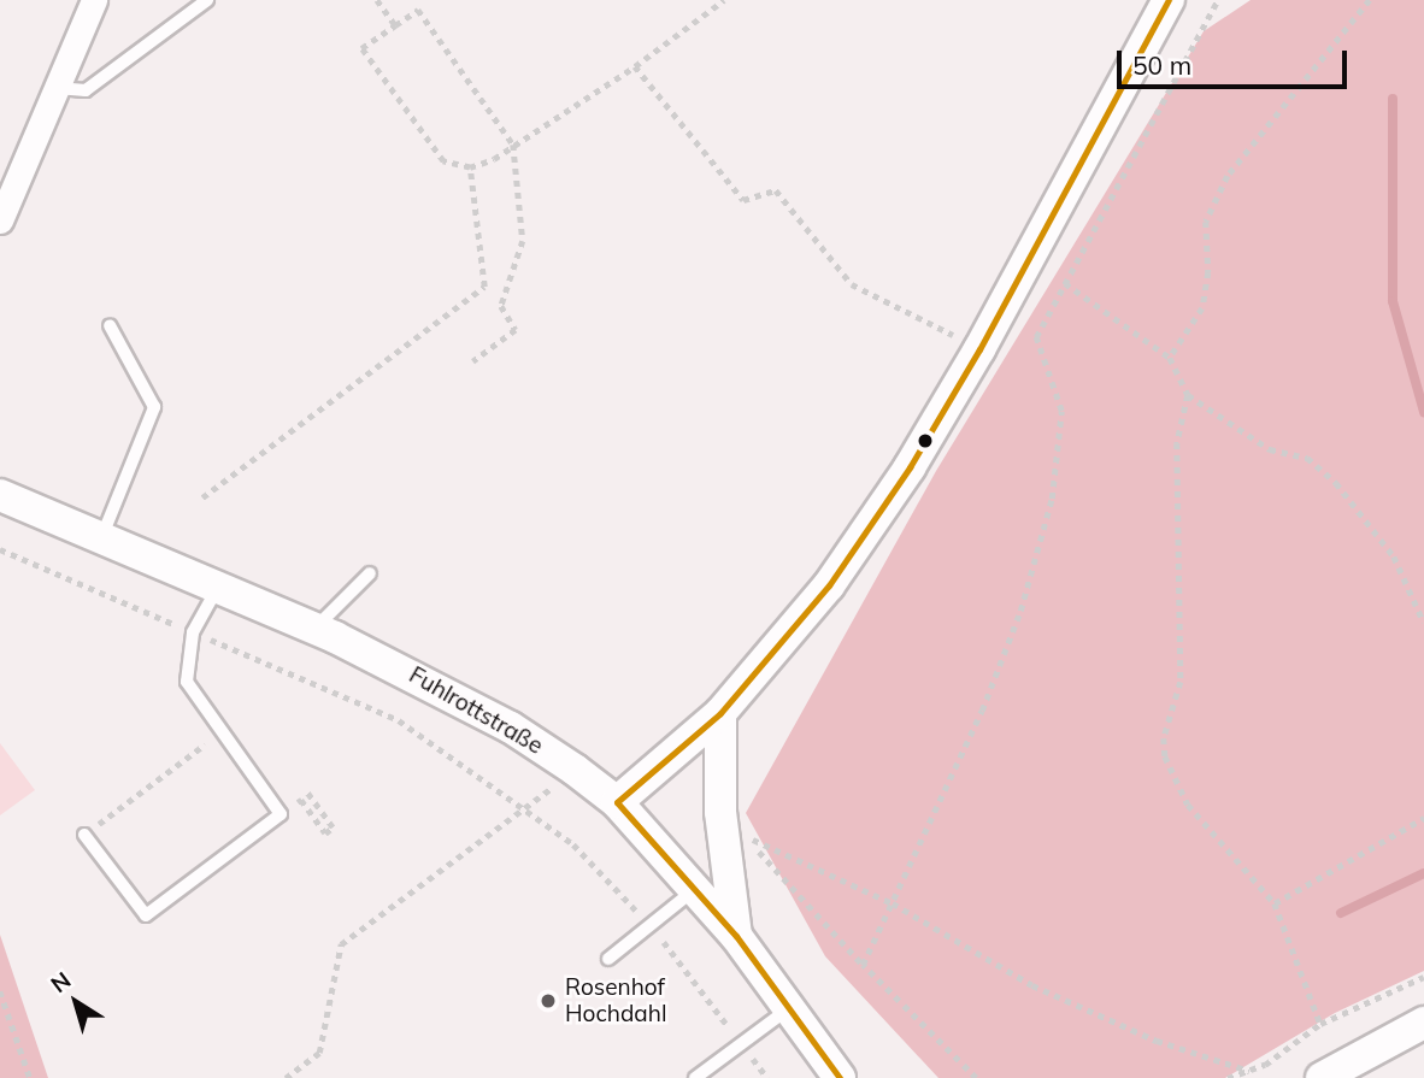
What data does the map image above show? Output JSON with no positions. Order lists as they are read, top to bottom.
{
  "streets": {
    "street": ["Fuhlrottstraße"]
  },
  "places": ["Rosenhof Hochdahl"],
  "scale_bar": "50 m",
  "north": "top left"
}
